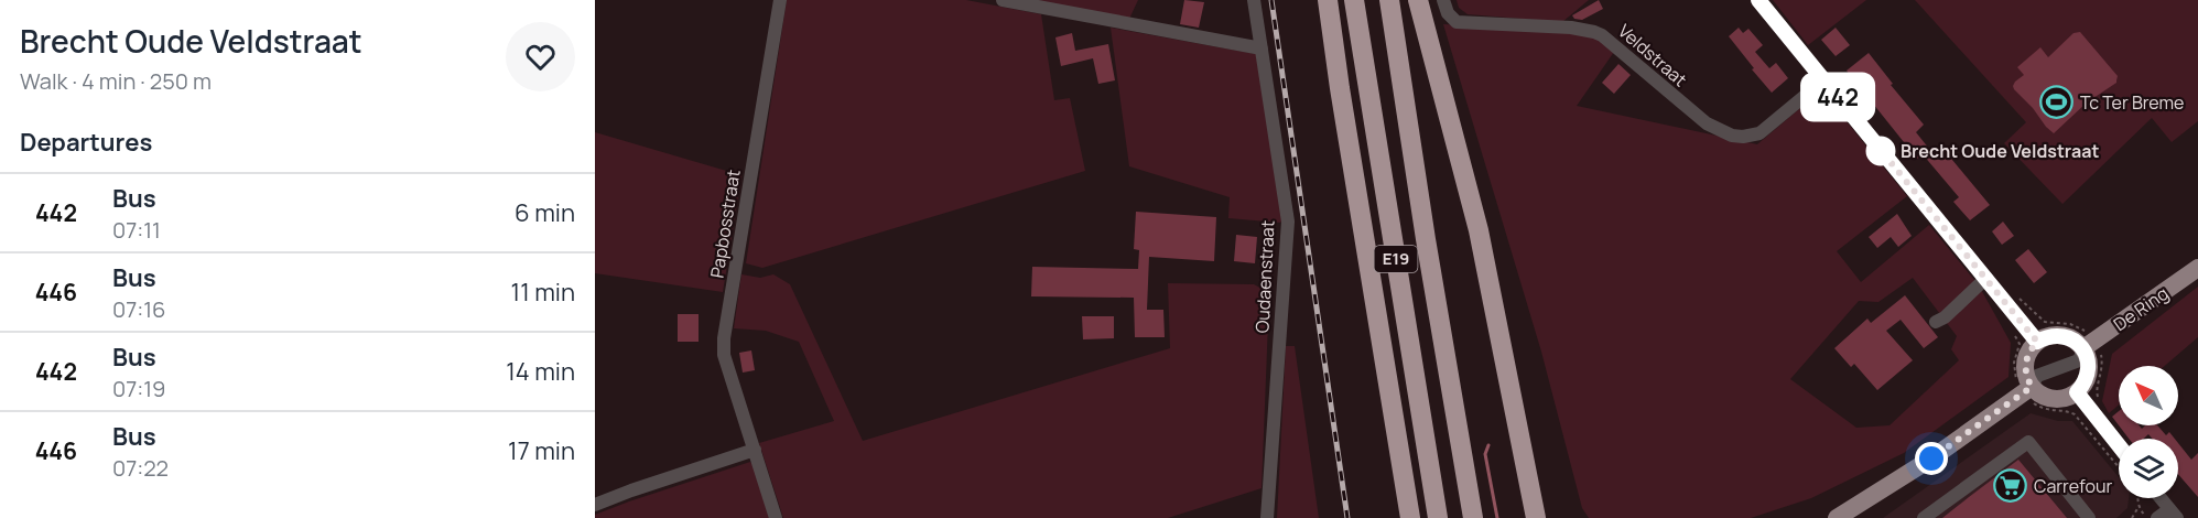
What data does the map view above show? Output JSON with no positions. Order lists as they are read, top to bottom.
{
  "streets": {
    "highway": ["E19"],
    "main road": ["De Ring"],
    "street": ["Veldstraat", "Papbosstraat", "Oudaenstraat"]
  },
  "places": {
    "sports": ["Tc Ter Breme"],
    "other": ["Brecht Oude Veldstraat"],
    "supermarket": ["Carrefour"]
  },
  "lines": ["bus line 442"],
  "north": "top left",
  "page": {
    "heading": [
      ["Brecht Oude Veldstraat", "Walk · 4 min · 250 m"],
      "Departures"
    ],
    "on_map": "442",
    "list": [
      {
        "mark": "442",
        "name": "Bus",
        "note": "07:11",
        "value": "6 min"
      },
      {
        "mark": "446",
        "name": "Bus",
        "note": "07:16",
        "value": "11 min"
      },
      {
        "mark": "442",
        "name": "Bus",
        "note": "07:19",
        "value": "14 min"
      },
      {
        "mark": "446",
        "name": "Bus",
        "note": "07:22",
        "value": "17 min"
      }
    ]
  }
}
